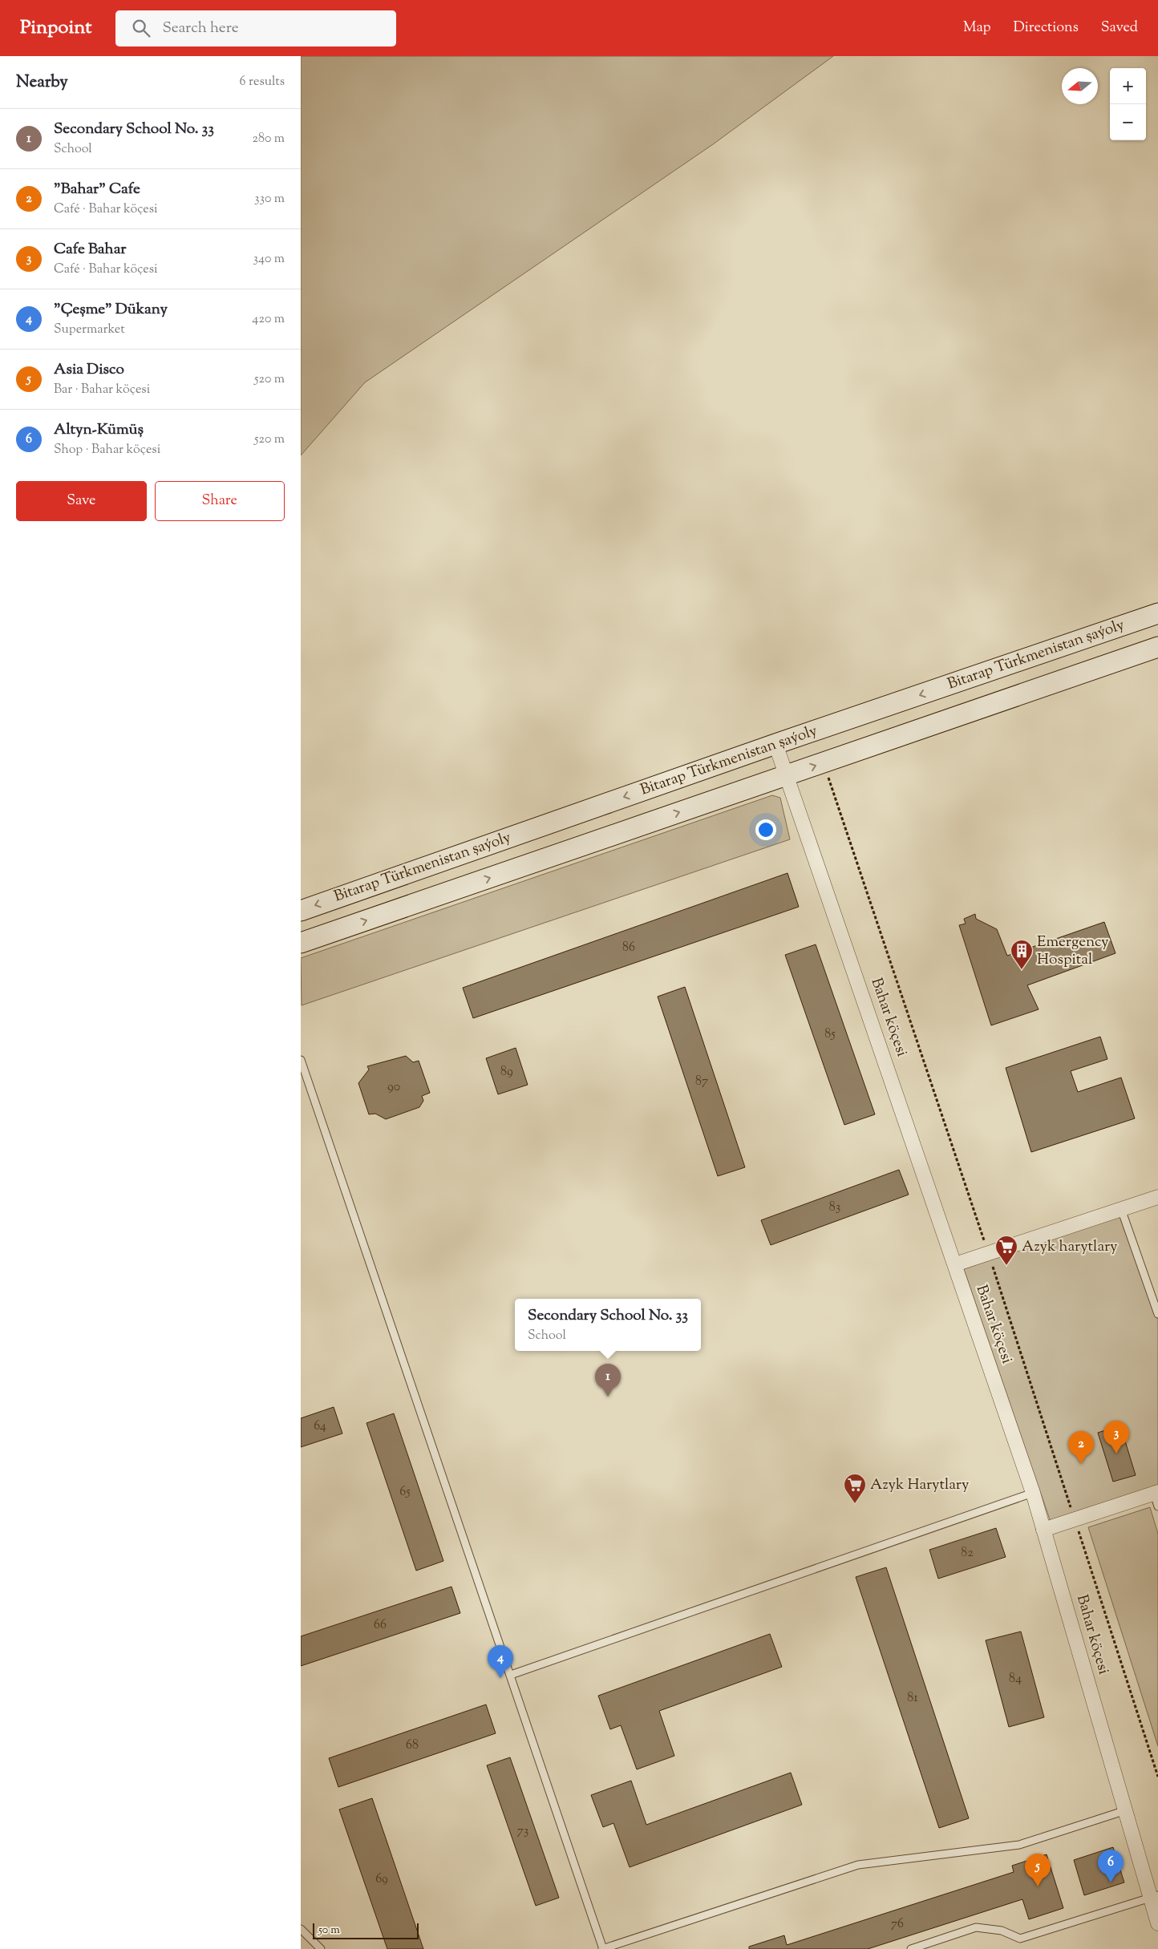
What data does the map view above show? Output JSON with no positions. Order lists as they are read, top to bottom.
{
  "streets": {
    "main road": ["Bitarap Türkmenistan şaýoly"],
    "street": ["Bahar köçesi"]
  },
  "crossings": [
    ["Bitarap Türkmenistan şaýoly", "Bahar köçesi"]
  ],
  "places": {
    "building": ["Emergency Hospital"],
    "supermarket": ["Azyk harytlary", "Azyk Harytlary"]
  },
  "house_numbers": [
    "86",
    "85",
    "89",
    "87",
    "90",
    "83",
    "64",
    "65",
    "82",
    "66",
    "84",
    "81",
    "68",
    "73",
    "69",
    "76"
  ],
  "scale_bar": "50 m",
  "north": "left",
  "page": {
    "header": "Pinpoint",
    "search": "Search here",
    "nav": ["Map", "Directions", "Saved"],
    "heading": ["Nearby", "6 results"],
    "map_buttons": ["+", "−"],
    "list": [
      {
        "mark": "1",
        "name": "Secondary School No. 33",
        "note": "School",
        "value": "280 m"
      },
      {
        "mark": "2",
        "name": "\"Bahar\" Cafe",
        "note": "Café · Bahar köçesi",
        "value": "330 m"
      },
      {
        "mark": "3",
        "name": "Cafe Bahar",
        "note": "Café · Bahar köçesi",
        "value": "340 m"
      },
      {
        "mark": "4",
        "name": "\"Çeşme\" Dükany",
        "note": "Supermarket",
        "value": "420 m"
      },
      {
        "mark": "5",
        "name": "Asia Disco",
        "note": "Bar · Bahar köçesi",
        "value": "520 m"
      },
      {
        "mark": "6",
        "name": "Altyn-Kümüş",
        "note": "Shop · Bahar köçesi",
        "value": "520 m"
      }
    ],
    "buttons": ["Save", "Share"],
    "popup": ["Secondary School No. 33", "School"],
    "pins": [
      "1",
      "3",
      "2",
      "4",
      "6",
      "5"
    ],
    "scale": "50 m"
  }
}
